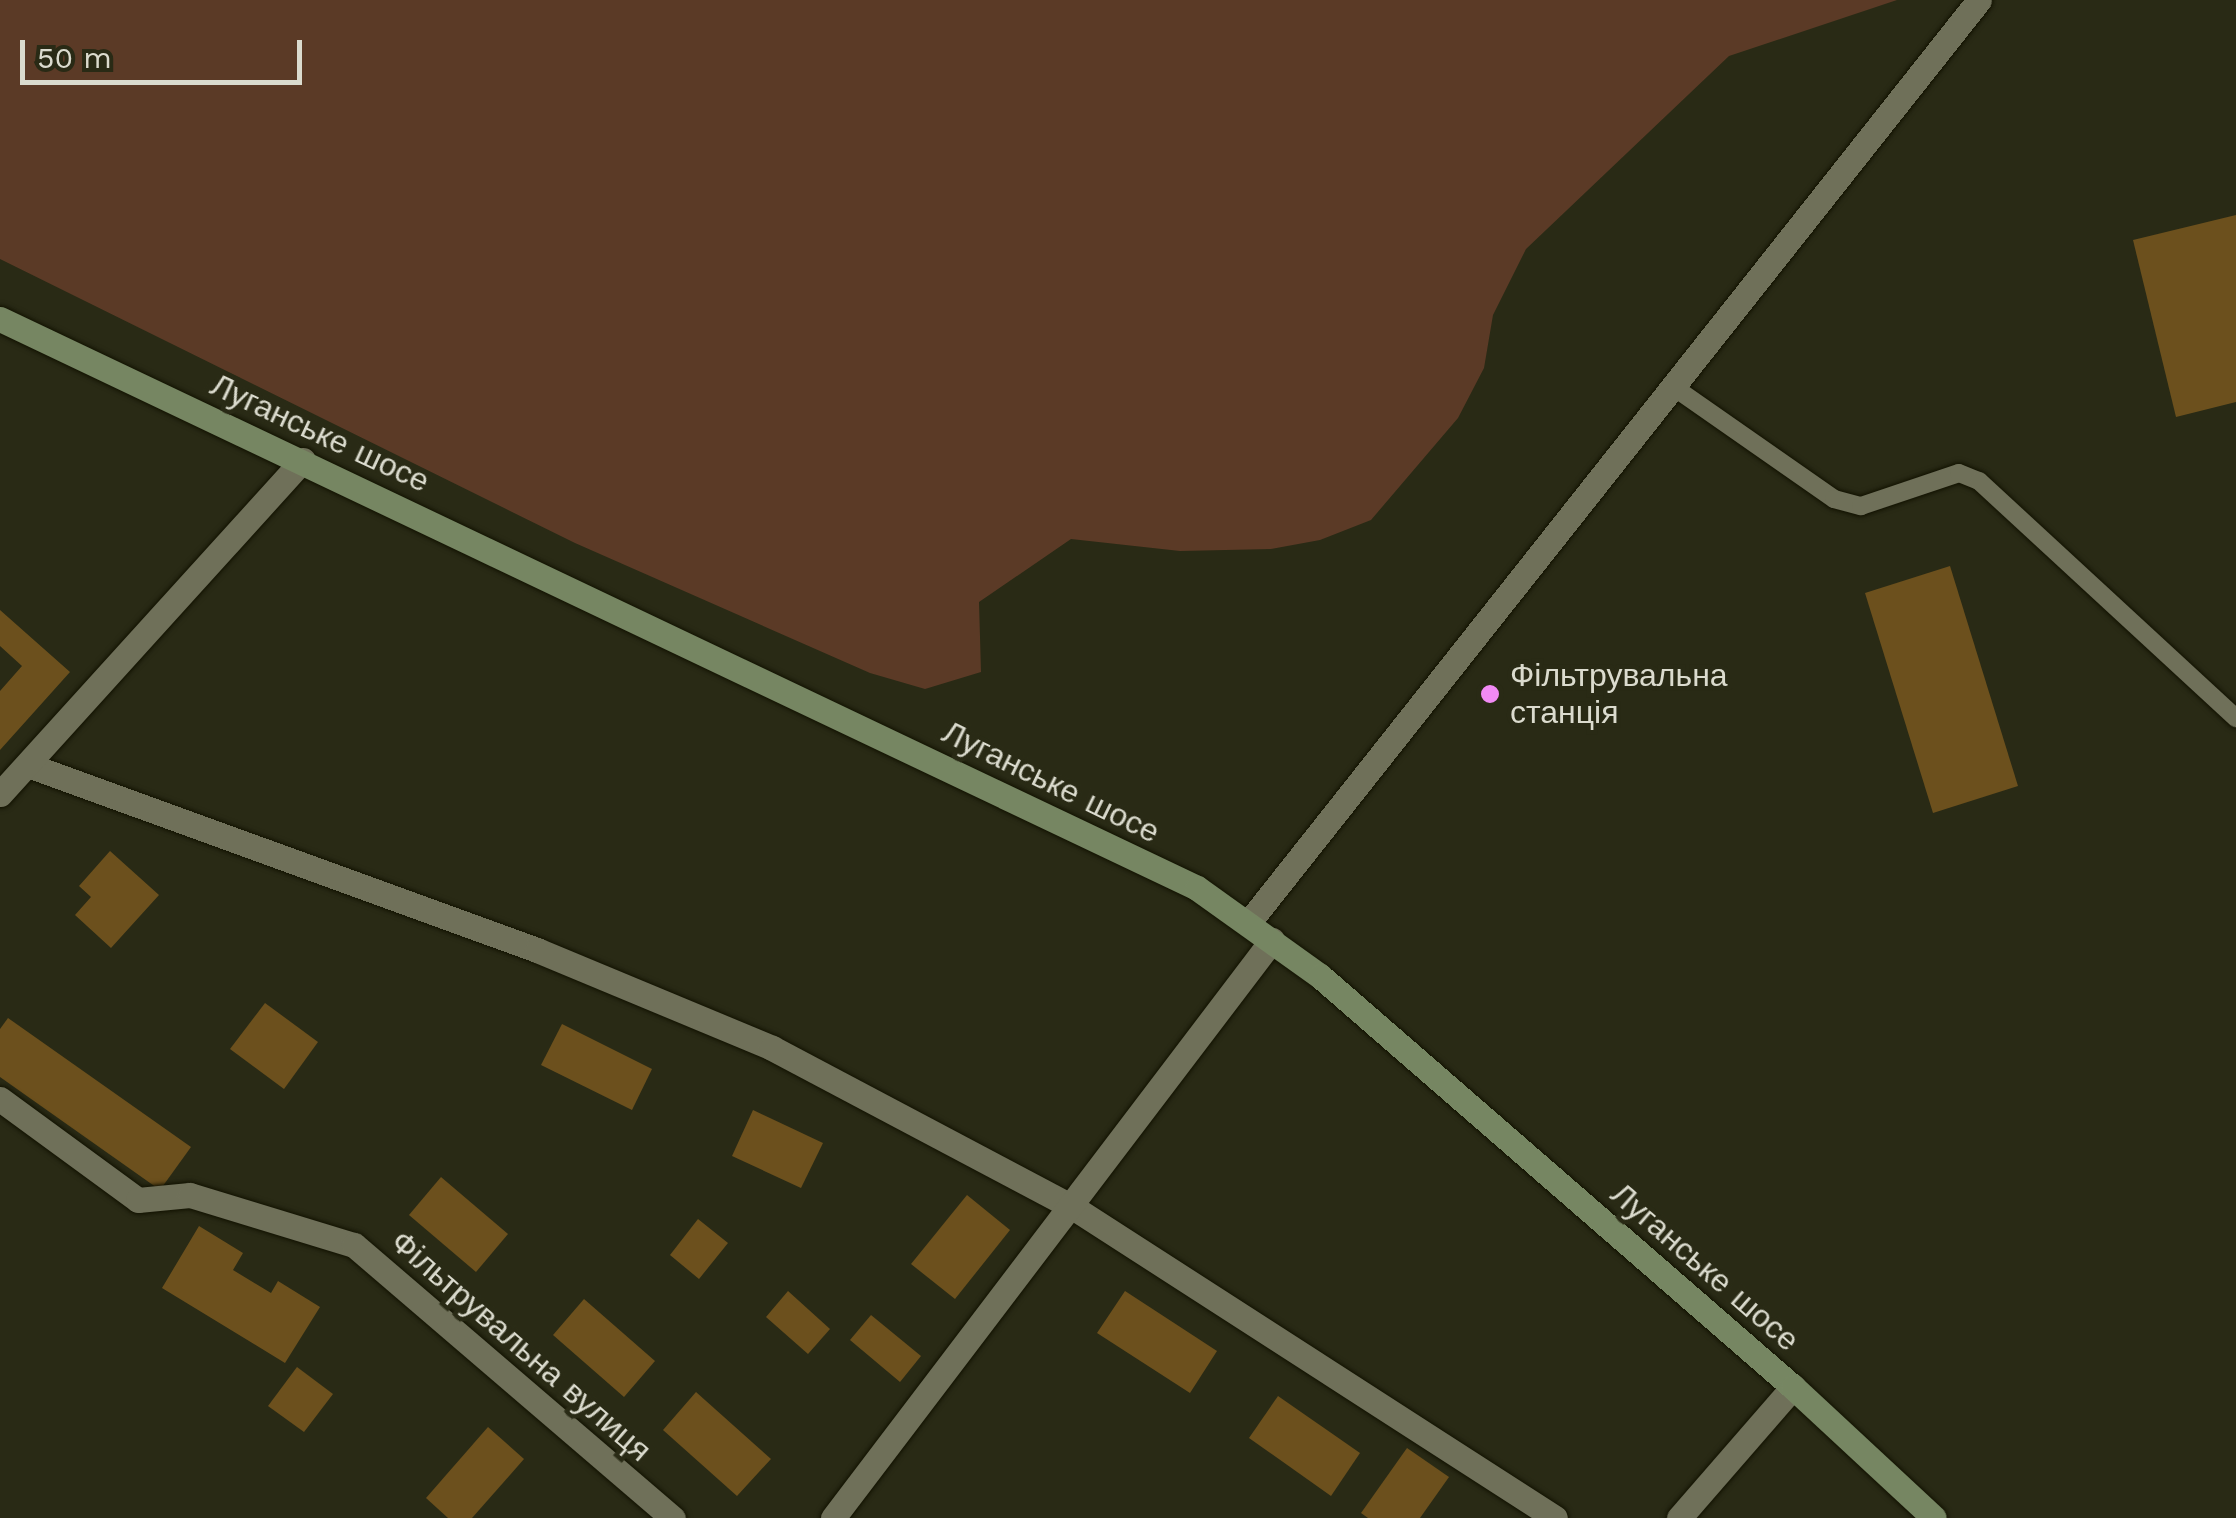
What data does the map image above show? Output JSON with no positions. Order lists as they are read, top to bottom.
{
  "streets": {
    "main road": ["Луганське шосе"],
    "street": ["Фільтрувальна вулиця"]
  },
  "places": ["Фільтрувальна станція"],
  "scale_bar": "50 m"
}
